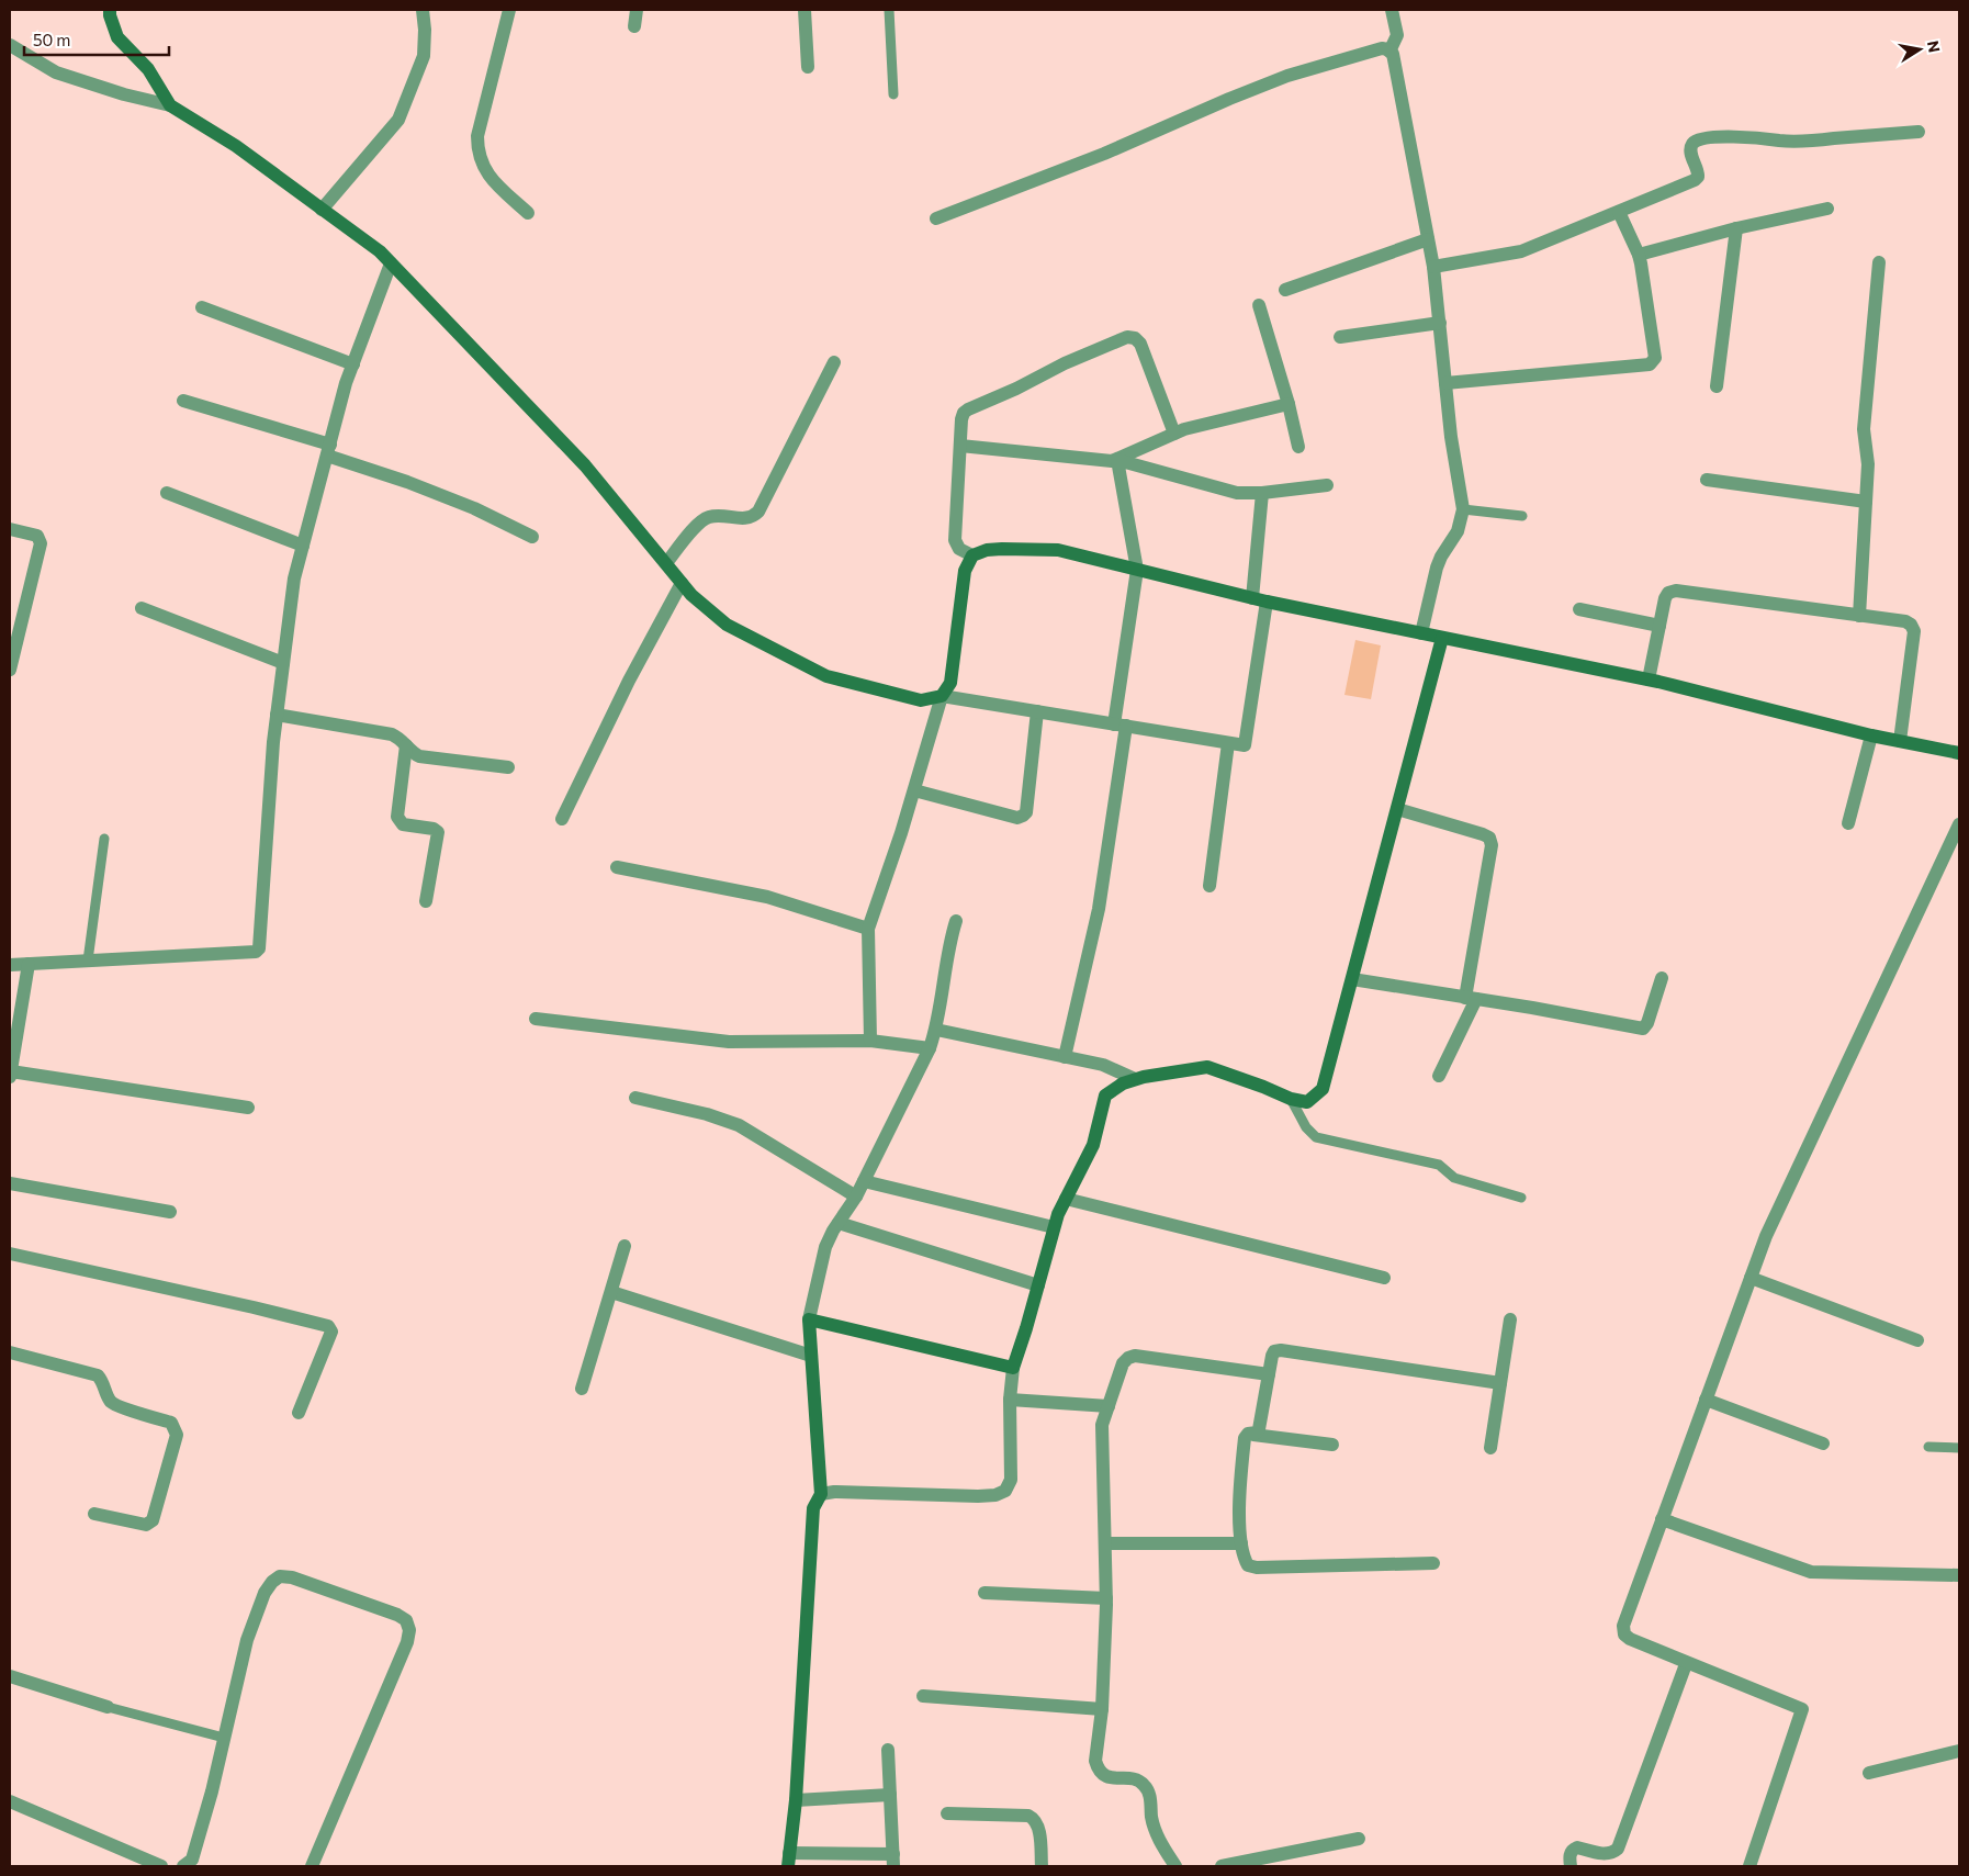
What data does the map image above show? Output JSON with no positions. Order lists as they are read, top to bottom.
{
  "scale_bar": "50 m",
  "north": "right"
}
